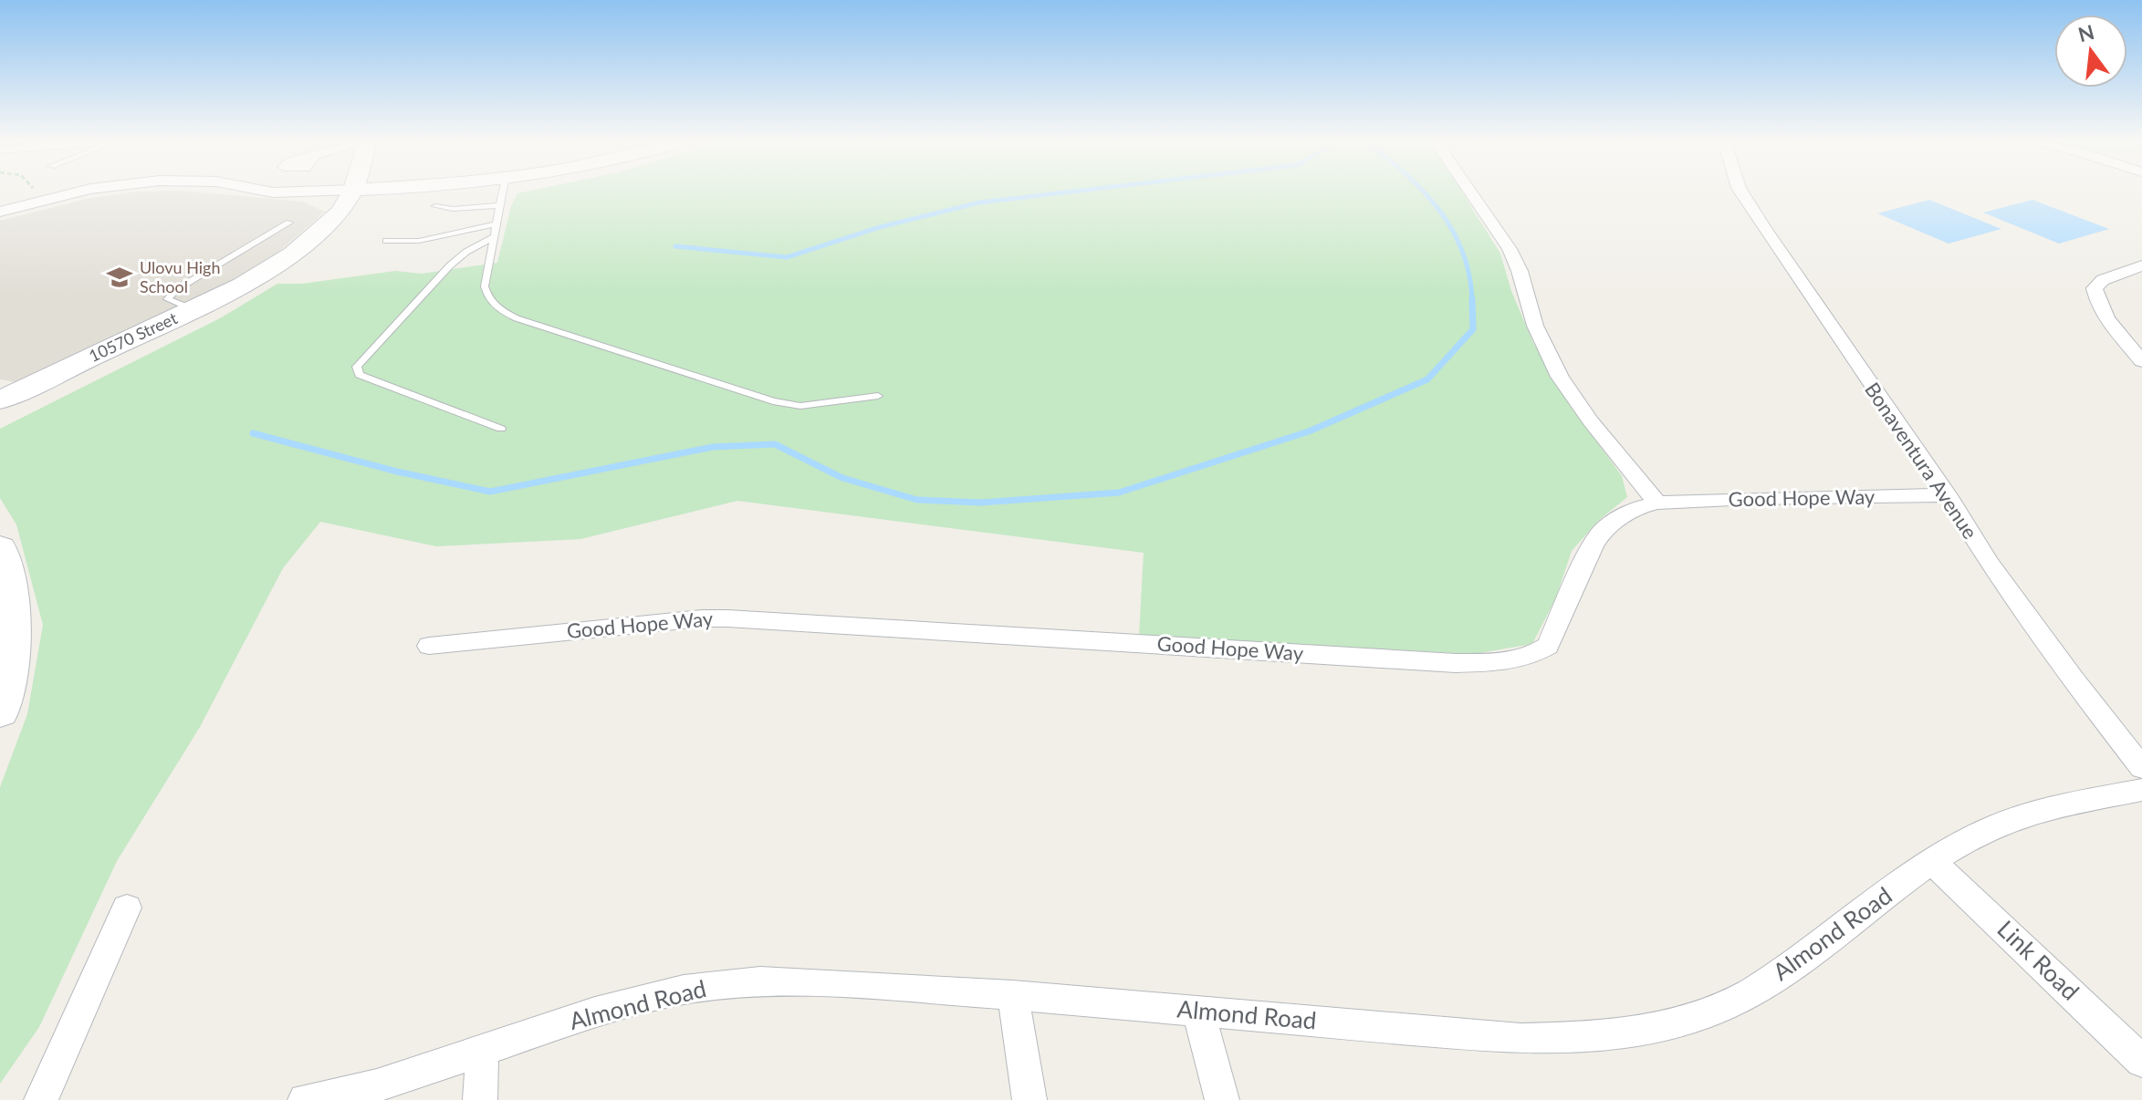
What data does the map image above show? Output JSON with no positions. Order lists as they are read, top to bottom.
{
  "streets": {
    "street": [
      "10570 Street",
      "Bonaventura Avenue",
      "Good Hope Way",
      "Almond Road",
      "Link Road"
    ]
  },
  "crossings": [
    ["Bonaventura Avenue", "Good Hope Way"],
    ["Almond Road", "Link Road"]
  ],
  "places": {
    "school or university": ["Ulovu High School"]
  },
  "north": "top"
}
